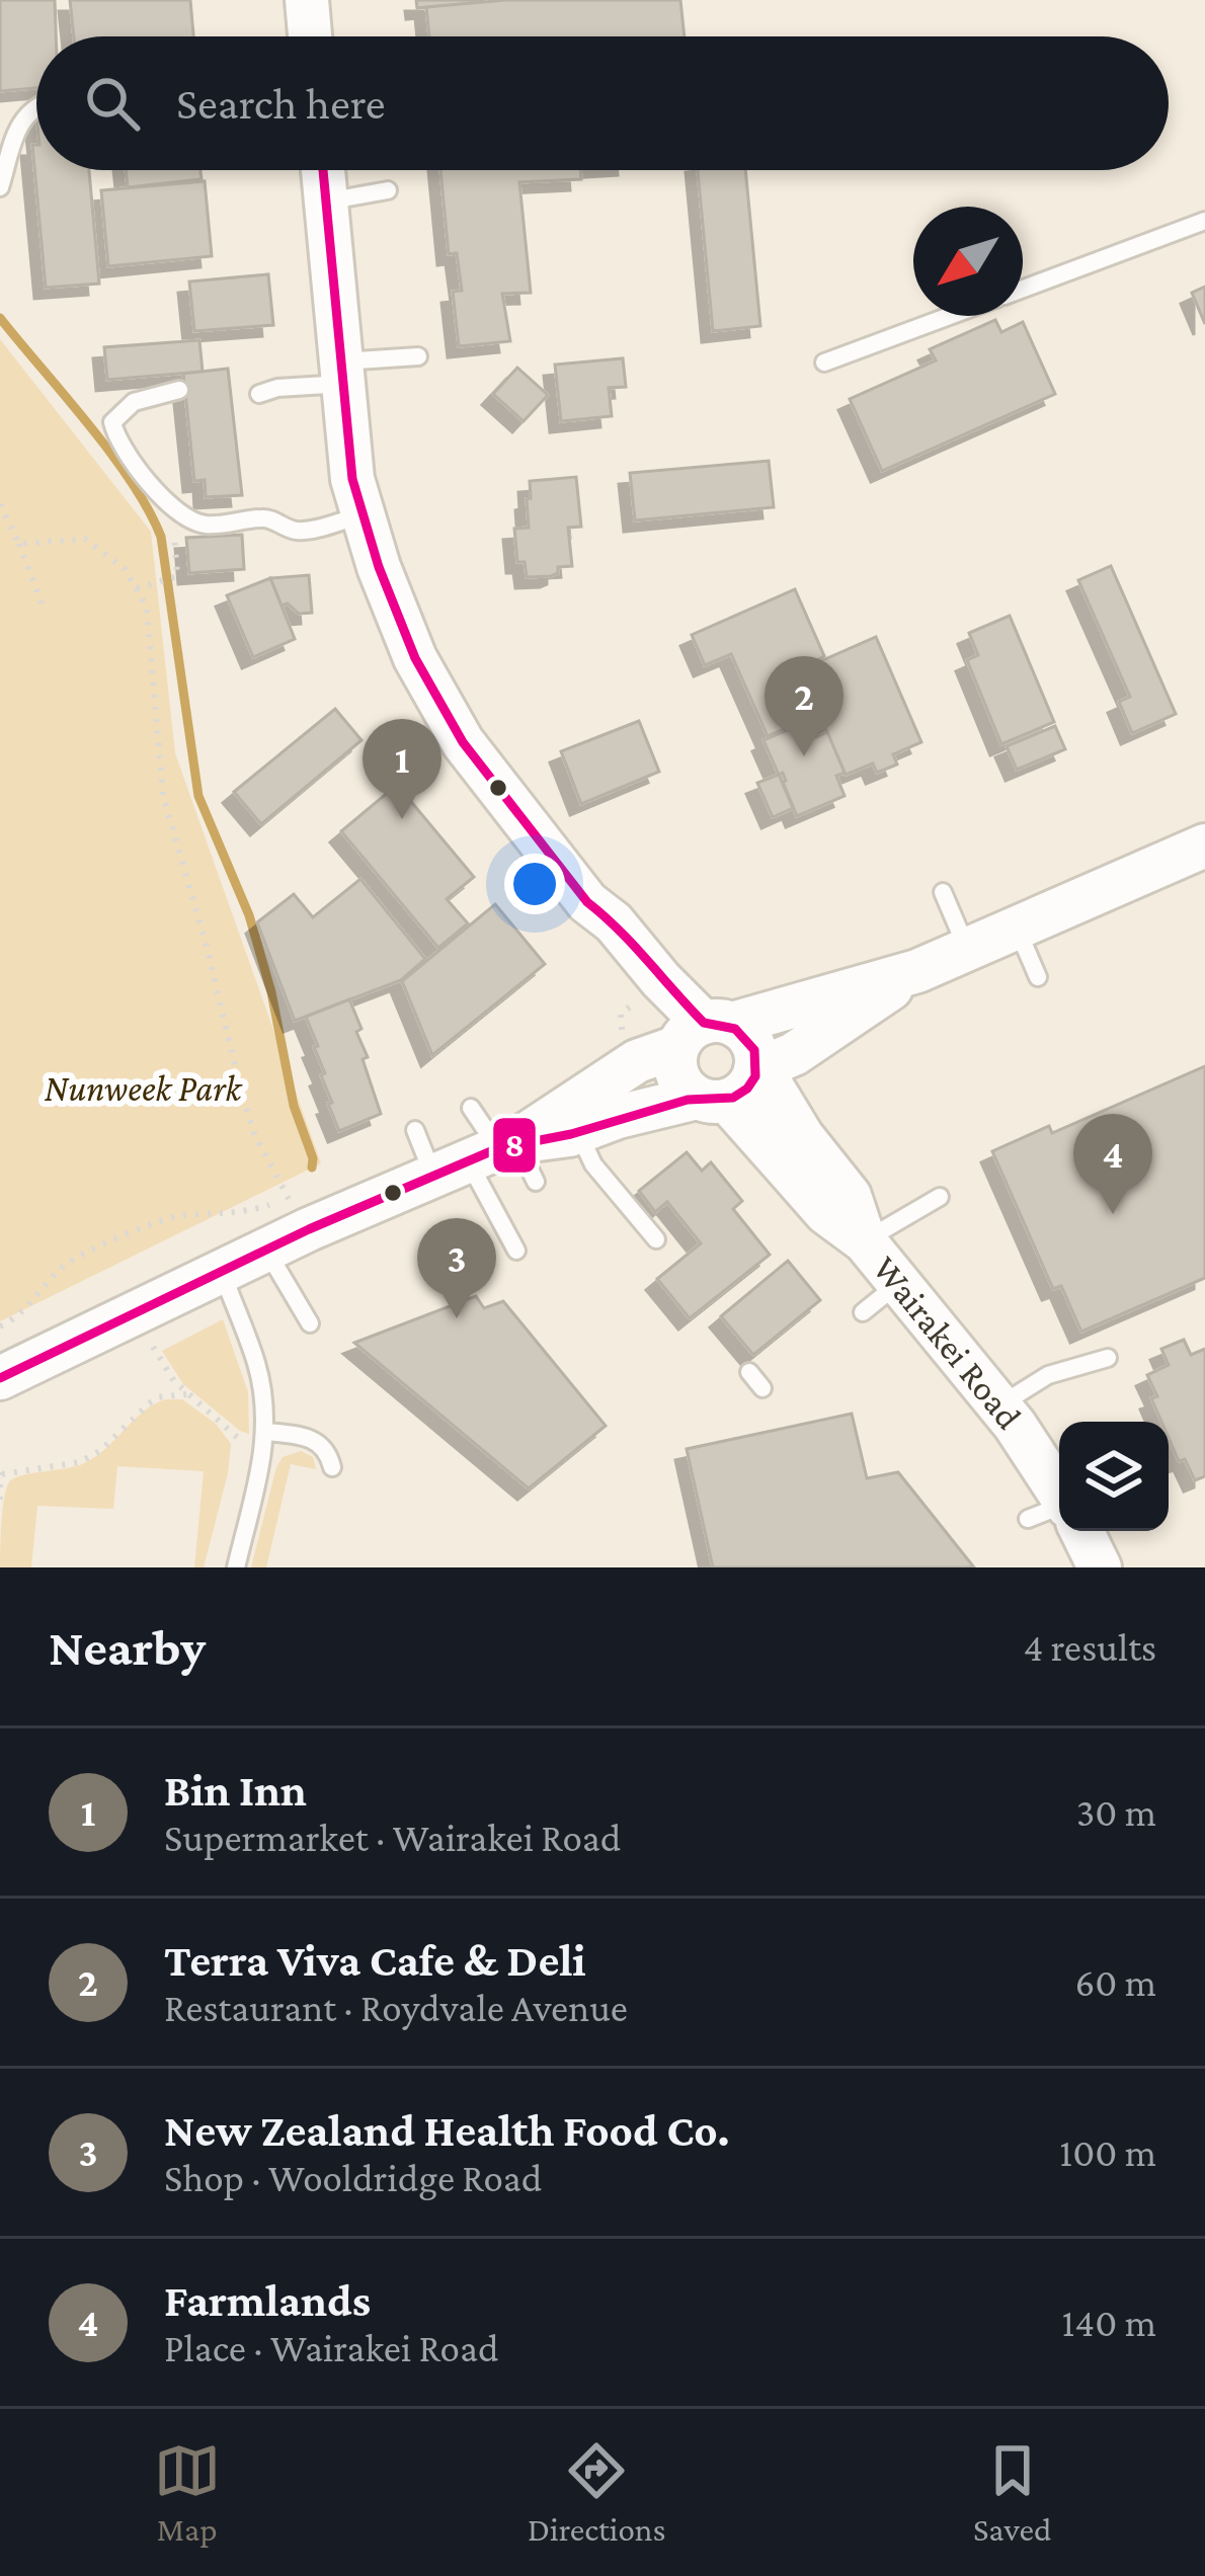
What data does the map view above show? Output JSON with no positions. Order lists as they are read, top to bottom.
{
  "streets": {
    "street": ["Wairakei Road"]
  },
  "parks": ["Nunweek Park"],
  "lines": ["transit line 8"],
  "north": "bottom left",
  "page": {
    "search": "Search here",
    "pins": [
      "2",
      "1",
      "4",
      "3"
    ],
    "heading": ["Nearby", "4 results"],
    "list": [
      {
        "mark": "1",
        "name": "Bin Inn",
        "note": "Supermarket · Wairakei Road",
        "value": "30 m"
      },
      {
        "mark": "2",
        "name": "Terra Viva Cafe & Deli",
        "note": "Restaurant · Roydvale Avenue",
        "value": "60 m"
      },
      {
        "mark": "3",
        "name": "New Zealand Health Food Co.",
        "note": "Shop · Wooldridge Road",
        "value": "100 m"
      },
      {
        "mark": "4",
        "name": "Farmlands",
        "note": "Place · Wairakei Road",
        "value": "140 m"
      }
    ],
    "nav": ["Map", "Directions", "Saved"]
  }
}
